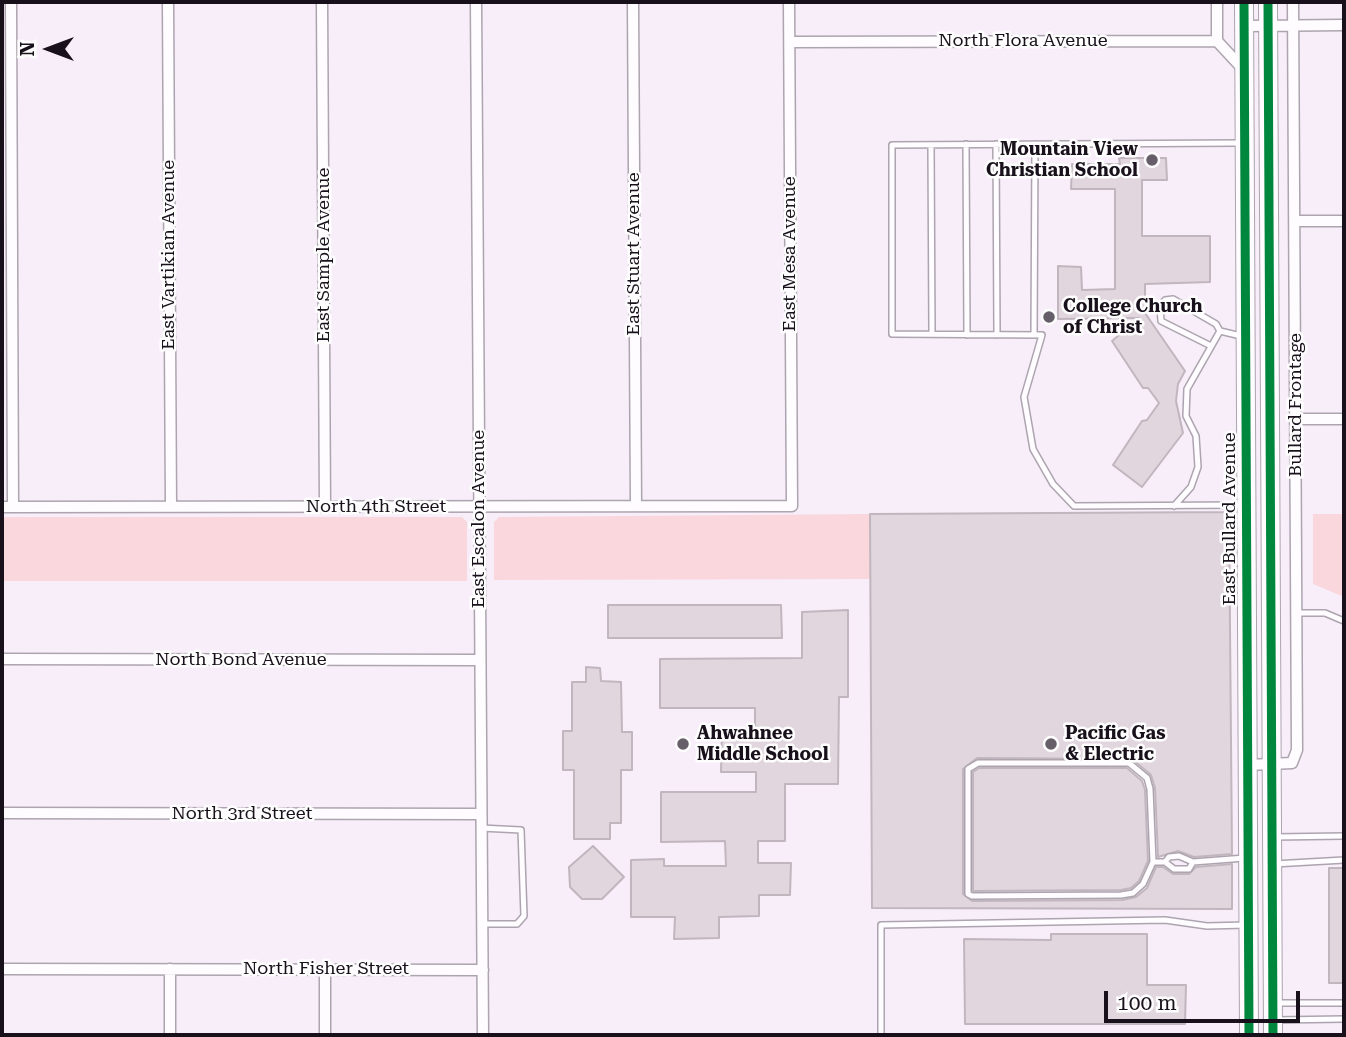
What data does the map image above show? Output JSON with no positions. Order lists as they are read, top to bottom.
{
  "streets": {
    "main road": ["East Bullard Avenue"],
    "street": [
      "North Flora Avenue",
      "East Stuart Avenue",
      "East Mesa Avenue",
      "East Vartikian Avenue",
      "East Sample Avenue",
      "Bullard Frontage",
      "North 4th Street",
      "East Escalon Avenue",
      "North Bond Avenue",
      "North 3rd Street",
      "North Fisher Street"
    ]
  },
  "crossings": [
    ["North Flora Avenue", "East Mesa Avenue"],
    ["East Stuart Avenue", "North 4th Street"],
    ["East Mesa Avenue", "North 4th Street"],
    ["East Vartikian Avenue", "North 4th Street"],
    ["East Sample Avenue", "North 4th Street"],
    ["Bullard Frontage", "East Bullard Avenue"],
    ["North 4th Street", "East Escalon Avenue"],
    ["East Escalon Avenue", "North Bond Avenue"],
    ["East Escalon Avenue", "North 3rd Street"],
    ["East Escalon Avenue", "North Fisher Street"]
  ],
  "places": [
    "Mountain View Christian School",
    "College Church of Christ",
    "Ahwahnee Middle School",
    "Pacific Gas & Electric"
  ],
  "scale_bar": "100 m",
  "north": "left"
}
